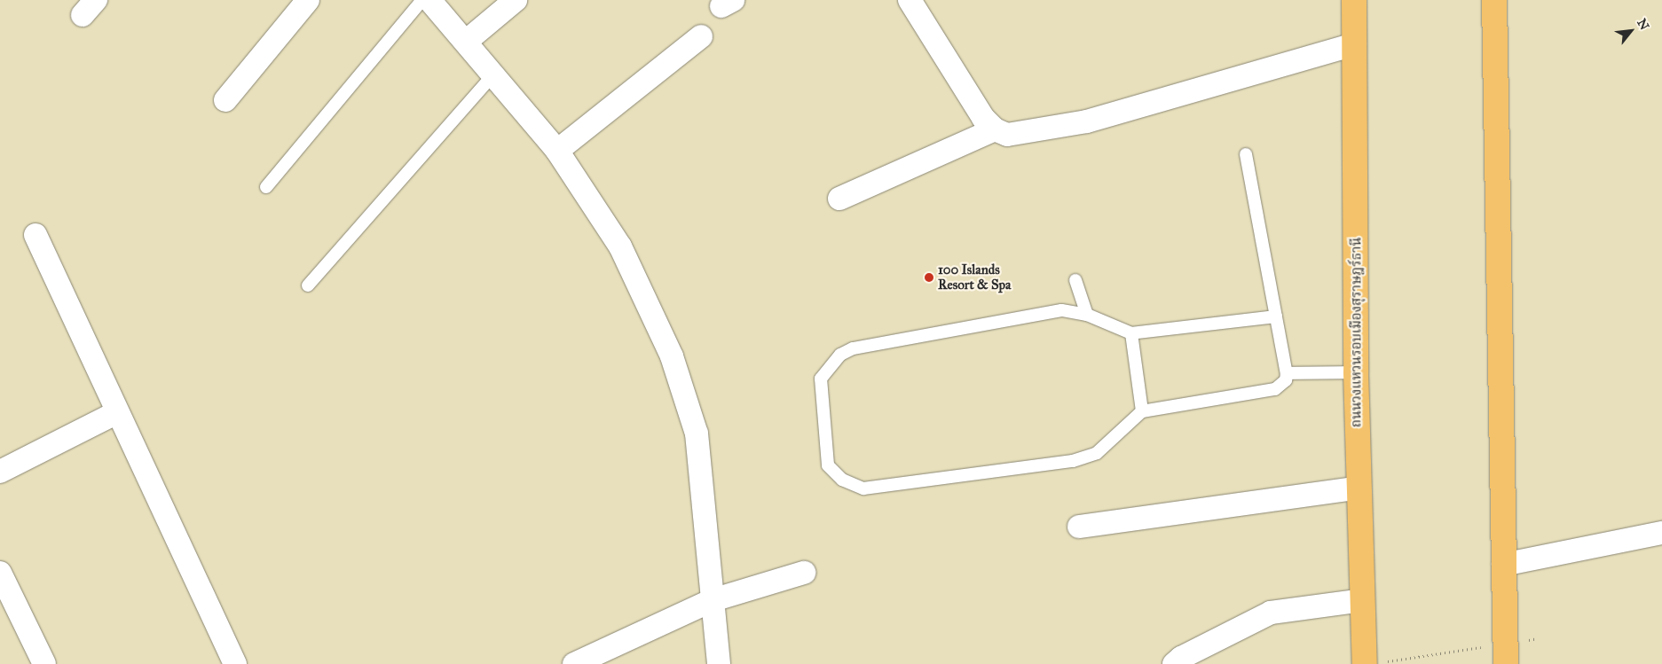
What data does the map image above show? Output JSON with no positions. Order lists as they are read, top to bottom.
{
  "streets": {
    "highway": ["ถนนวงแหวนรอบเมืองสุราษฎร์ธานี"]
  },
  "places": ["100 Islands Resort & Spa"],
  "north": "top right"
}
